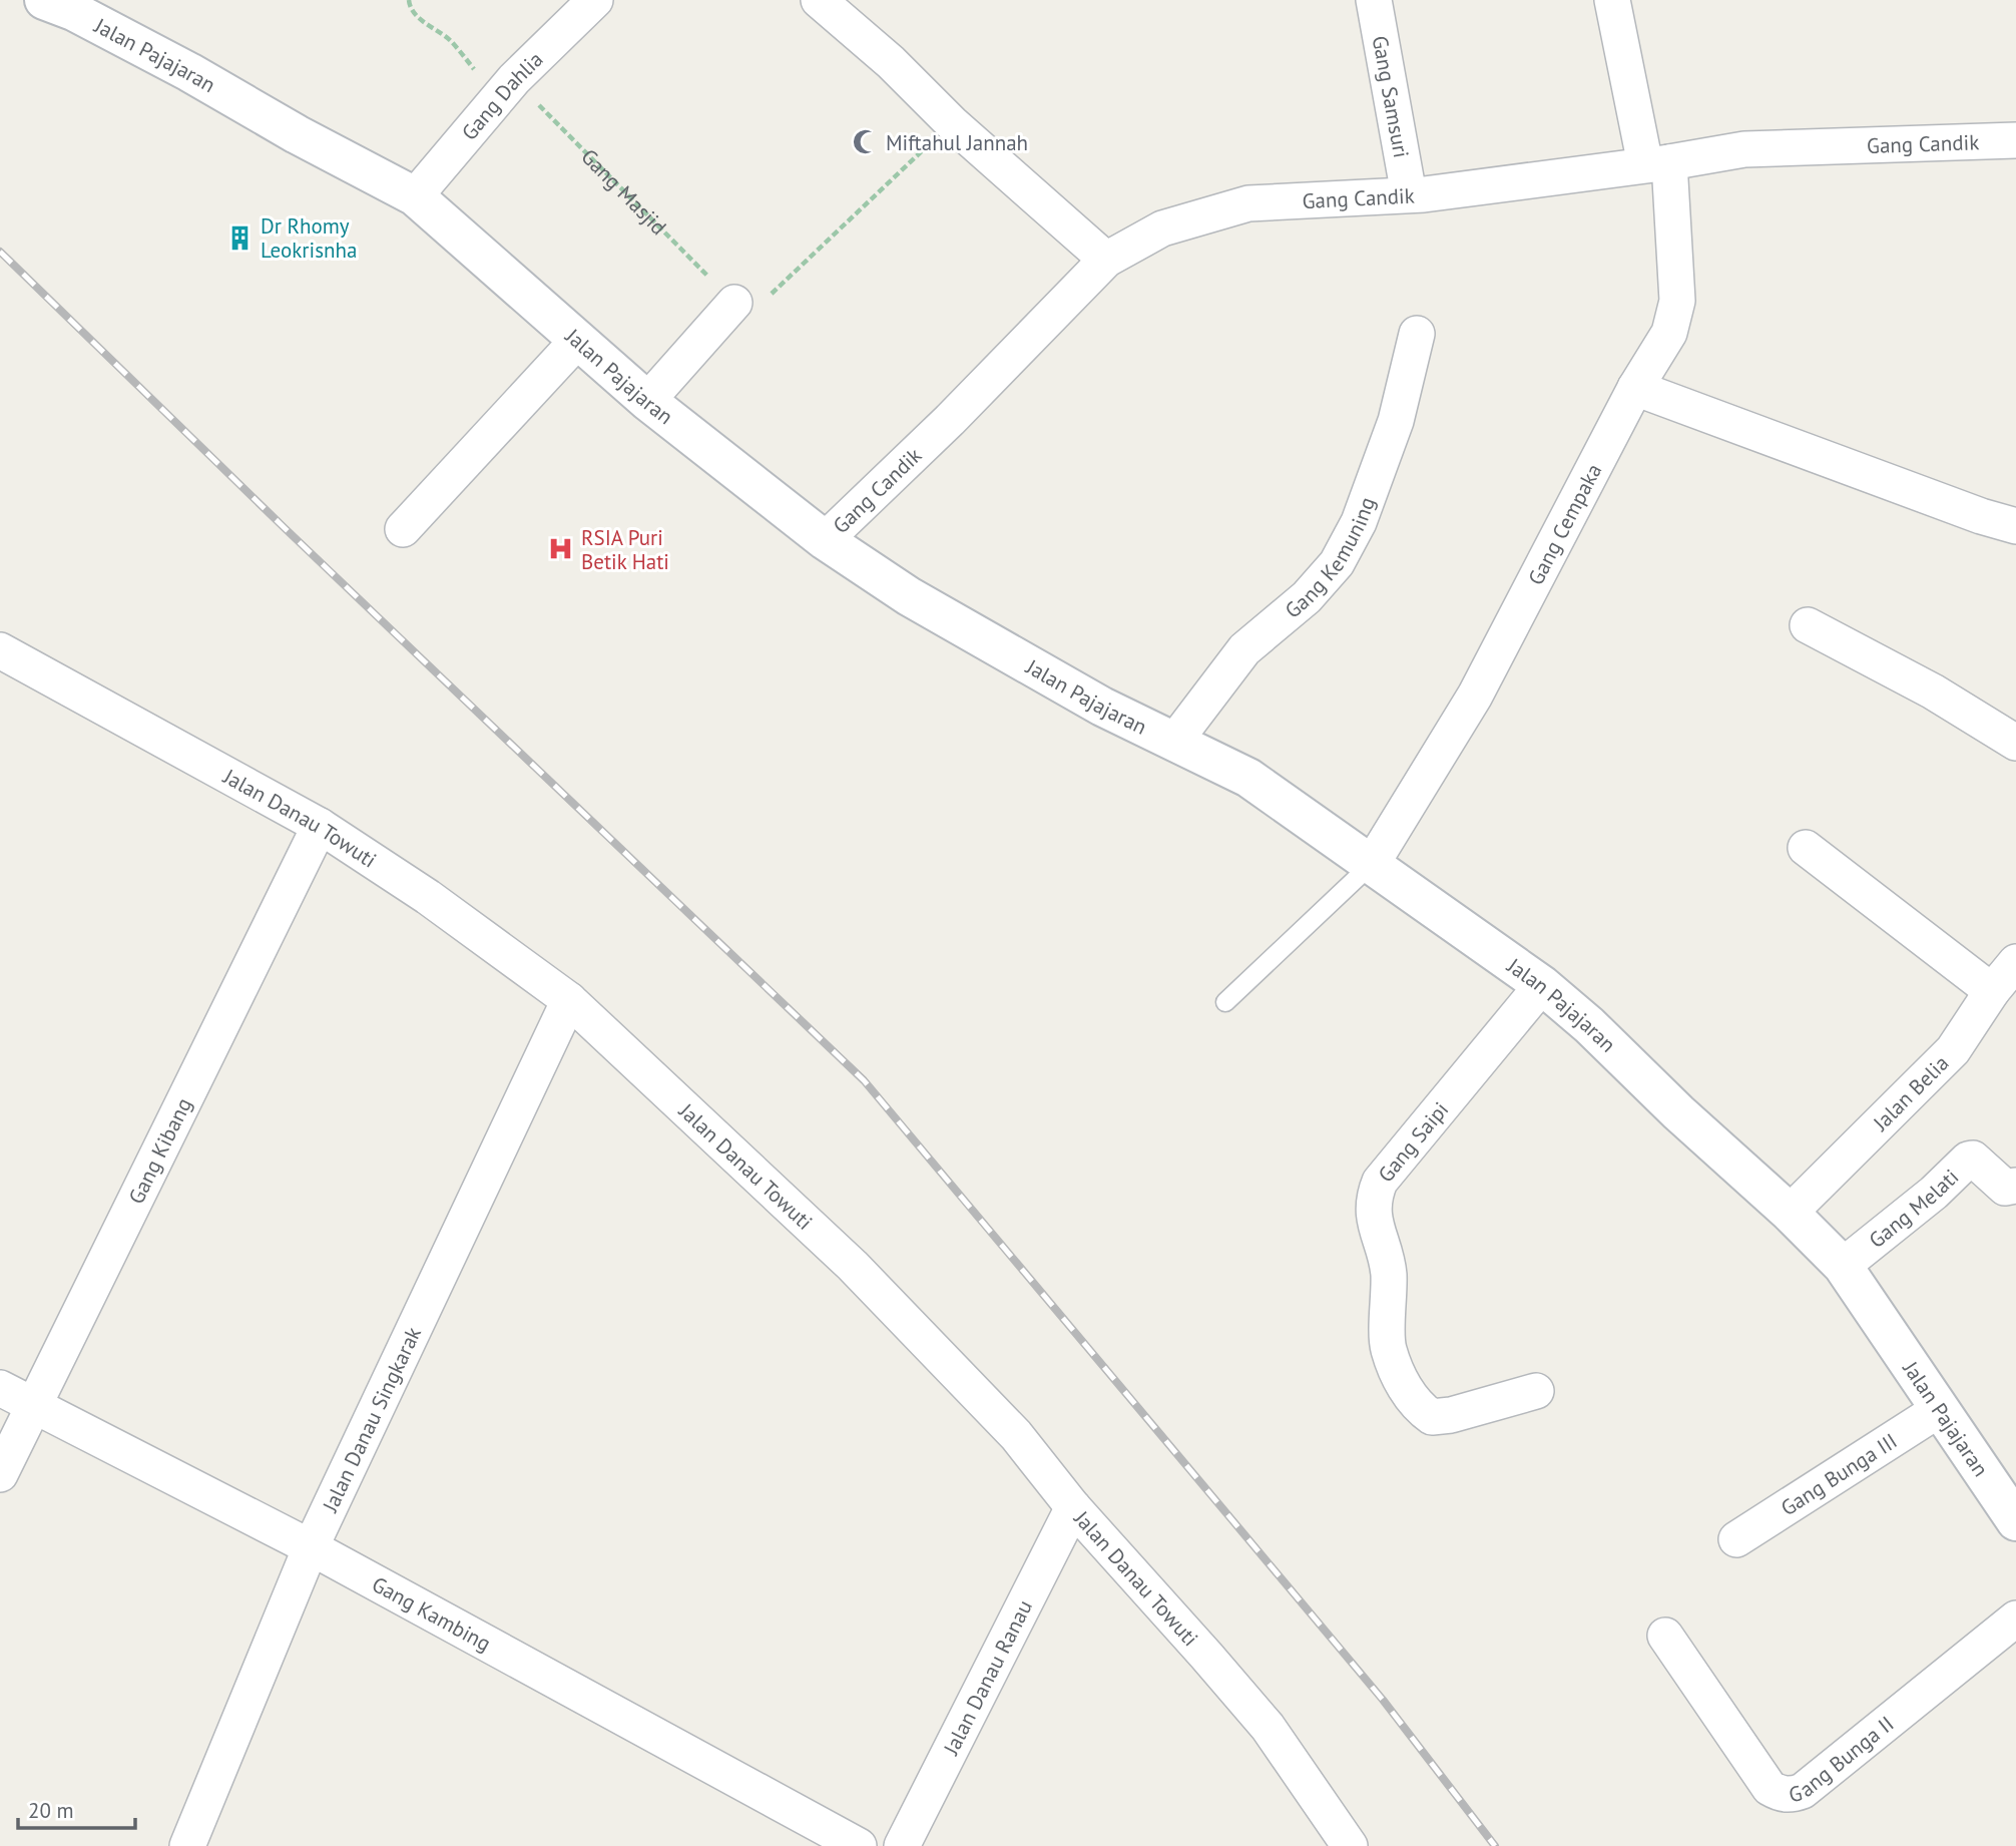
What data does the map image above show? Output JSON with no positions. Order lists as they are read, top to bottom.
{
  "streets": {
    "main road": ["Jalan Pajajaran"],
    "street": [
      "Gang Dahlia",
      "Gang Samsuri",
      "Gang Candik",
      "Gang Cempaka",
      "Gang Kemuning",
      "Jalan Danau Towuti",
      "Jalan Belia",
      "Gang Saipi",
      "Gang Kibang",
      "Gang Melati",
      "Jalan Danau Singkarak",
      "Gang Bunga III",
      "Gang Kambing",
      "Jalan Danau Ranau",
      "Gang Bunga II"
    ],
    "path": ["Gang Masjid"]
  },
  "crossings": [
    ["Jalan Pajajaran", "Gang Dahlia"],
    ["Jalan Pajajaran", "Gang Candik"],
    ["Jalan Pajajaran", "Gang Cempaka"],
    ["Jalan Pajajaran", "Gang Kemuning"],
    ["Jalan Pajajaran", "Jalan Belia"],
    ["Jalan Pajajaran", "Gang Saipi"],
    ["Jalan Pajajaran", "Gang Melati"],
    ["Jalan Pajajaran", "Gang Bunga III"],
    ["Gang Dahlia", "Gang Masjid"],
    ["Gang Samsuri", "Gang Candik"],
    ["Gang Candik", "Gang Cempaka"],
    ["Jalan Danau Towuti", "Gang Kibang"],
    ["Jalan Danau Towuti", "Jalan Danau Singkarak"],
    ["Jalan Danau Towuti", "Jalan Danau Ranau"],
    ["Gang Kibang", "Gang Kambing"],
    ["Jalan Danau Singkarak", "Gang Kambing"]
  ],
  "places": {
    "mosque": ["Miftahul Jannah"],
    "building": ["Dr Rhomy Leokrisnha"],
    "hospital": ["RSIA Puri Betik Hati"]
  },
  "scale_bar": "20 m"
}
